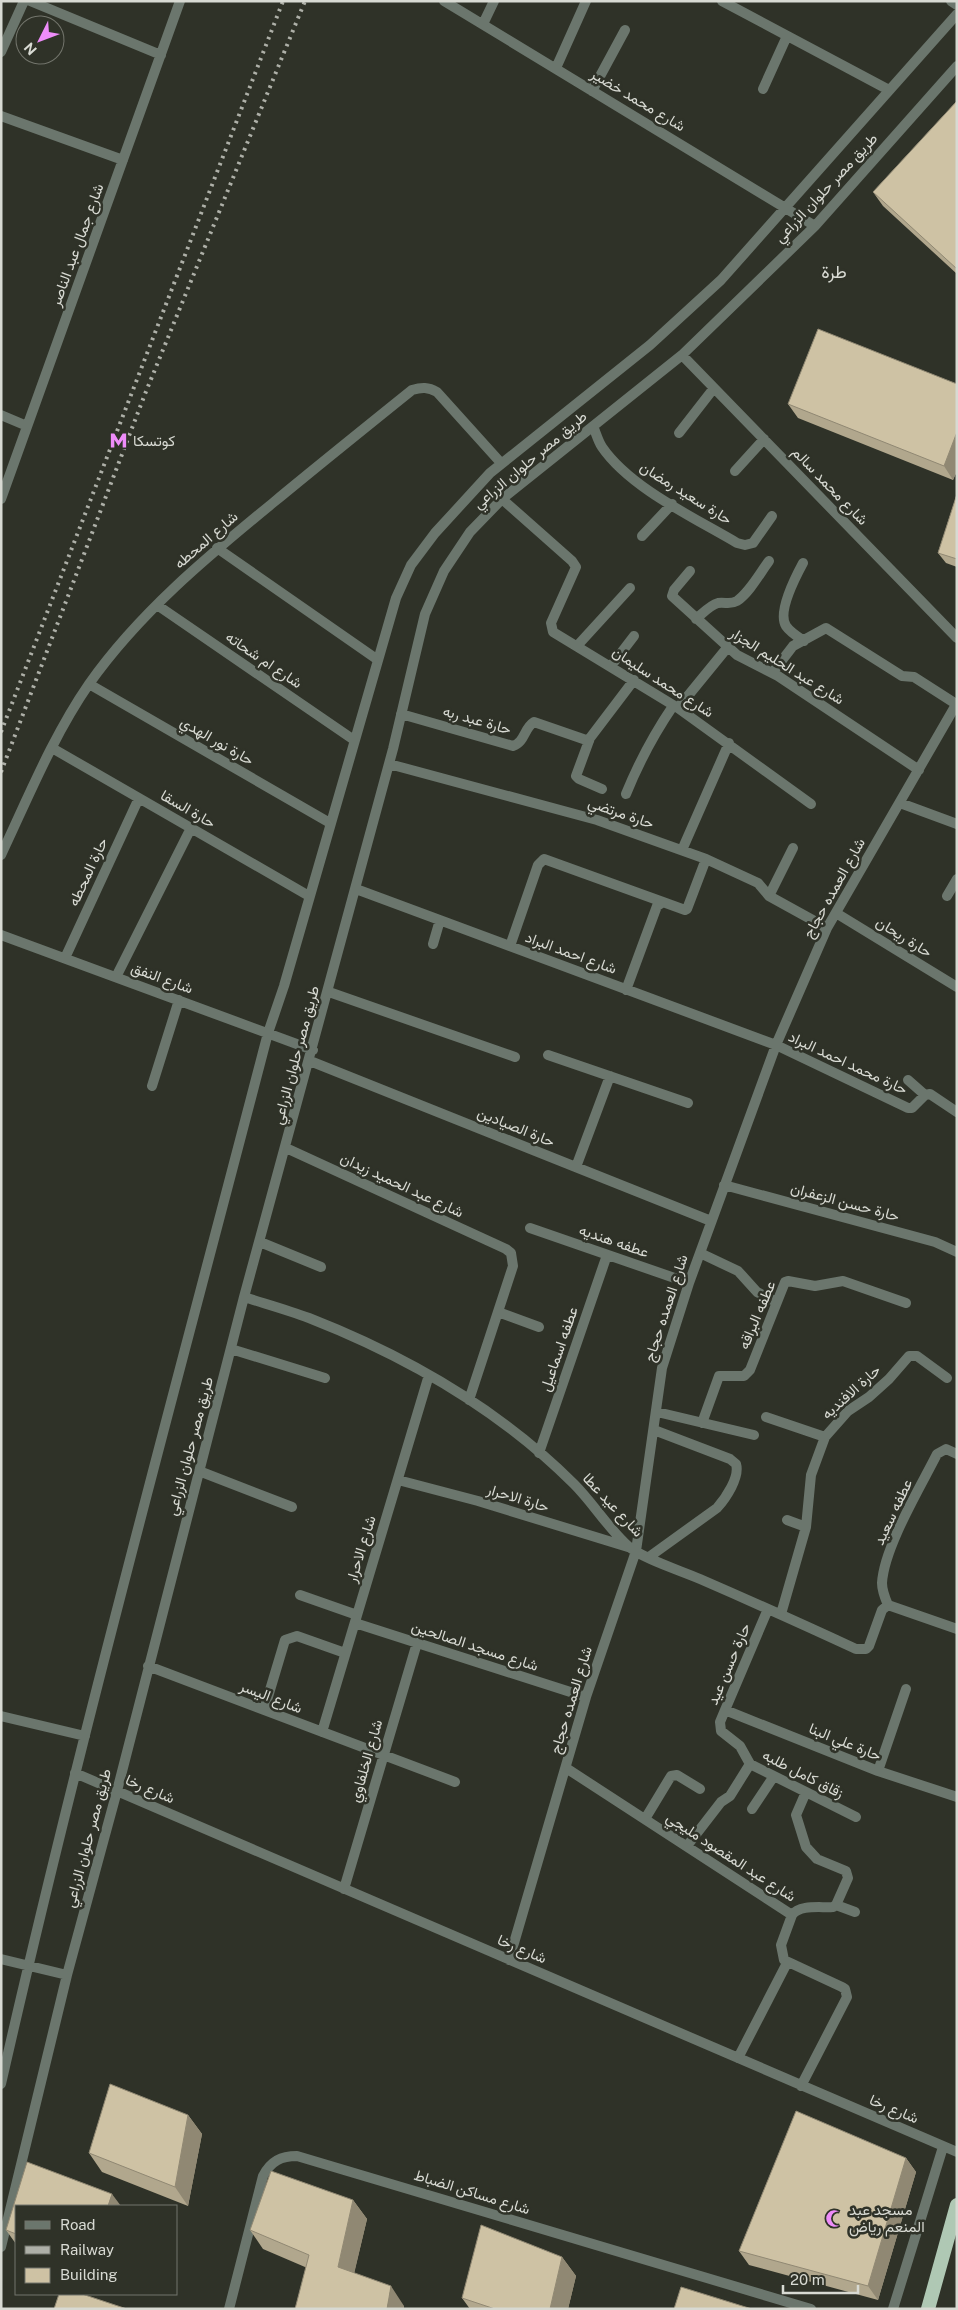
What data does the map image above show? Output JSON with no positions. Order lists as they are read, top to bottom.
{
  "streets": {
    "street": [
      "شارع محمد خضير",
      "طريق مصر حلوان الزراعي",
      "شارع جمال عبد الناصر",
      "شارع محمد سالم",
      "حارة سعيد رمضان",
      "شارع المحطه",
      "شارع ام شحاته",
      "شارع عبد الحليم الجزار",
      "شارع محمد سليمان",
      "حارة عبد ربه",
      "حارة نور الهدي",
      "حارة السقا",
      "حارة مرتضي",
      "حارة المحطه",
      "شارع العمده حجاج",
      "حارة ريحان",
      "شارع احمد البراد",
      "شارع النفق",
      "حارة محمد احمد البراد",
      "حارة الصيادين",
      "شارع عبد الحميد زيدان",
      "حارة حسن الزعفران",
      "عطفه هنديه",
      "عطفه البراقه",
      "عطفه اسماعيل",
      "حارة الافنديه",
      "حارة الاحرار",
      "شارع عيد عطا",
      "عطفه سعيد",
      "شارع الاحرار",
      "شارع مسجد الصالحين",
      "حارة حسن عيد",
      "شارع اليسر",
      "حارة علي البنا",
      "شارع الخلفاوي",
      "زقاق كامل طلبه",
      "شارع رخا",
      "شارع عبد المقصود مليجي",
      "شارع مساكن الضباط"
    ]
  },
  "crossings": [
    ["شارع محمد خضير", "طريق مصر حلوان الزراعي"],
    ["طريق مصر حلوان الزراعي", "شارع محمد سالم"],
    ["طريق مصر حلوان الزراعي", "حارة سعيد رمضان"],
    ["طريق مصر حلوان الزراعي", "شارع المحطه"],
    ["طريق مصر حلوان الزراعي", "شارع ام شحاته"],
    ["طريق مصر حلوان الزراعي", "شارع محمد سليمان"],
    ["طريق مصر حلوان الزراعي", "حارة عبد ربه"],
    ["طريق مصر حلوان الزراعي", "حارة نور الهدي"],
    ["طريق مصر حلوان الزراعي", "حارة السقا"],
    ["طريق مصر حلوان الزراعي", "حارة مرتضي"],
    ["طريق مصر حلوان الزراعي", "شارع احمد البراد"],
    ["طريق مصر حلوان الزراعي", "شارع النفق"],
    ["طريق مصر حلوان الزراعي", "حارة الصيادين"],
    ["طريق مصر حلوان الزراعي", "شارع عبد الحميد زيدان"],
    ["طريق مصر حلوان الزراعي", "شارع عيد عطا"],
    ["طريق مصر حلوان الزراعي", "شارع اليسر"],
    ["طريق مصر حلوان الزراعي", "شارع رخا"],
    ["شارع المحطه", "شارع ام شحاته"],
    ["شارع المحطه", "حارة نور الهدي"],
    ["شارع المحطه", "حارة السقا"],
    ["شارع عبد الحليم الجزار", "شارع العمده حجاج"],
    ["حارة السقا", "حارة المحطه"],
    ["حارة مرتضي", "شارع العمده حجاج"],
    ["حارة المحطه", "شارع النفق"],
    ["شارع العمده حجاج", "حارة ريحان"],
    ["شارع العمده حجاج", "شارع احمد البراد"],
    ["شارع العمده حجاج", "حارة محمد احمد البراد"],
    ["شارع العمده حجاج", "حارة الصيادين"],
    ["شارع العمده حجاج", "حارة حسن الزعفران"],
    ["شارع العمده حجاج", "عطفه هنديه"],
    ["شارع العمده حجاج", "حارة الاحرار"],
    ["شارع العمده حجاج", "شارع عيد عطا"],
    ["شارع العمده حجاج", "شارع مسجد الصالحين"],
    ["شارع العمده حجاج", "شارع رخا"],
    ["شارع العمده حجاج", "شارع عبد المقصود مليجي"],
    ["شارع احمد البراد", "حارة محمد احمد البراد"],
    ["عطفه هنديه", "عطفه اسماعيل"],
    ["عطفه اسماعيل", "شارع عيد عطا"],
    ["حارة الافنديه", "شارع عيد عطا"],
    ["حارة الاحرار", "شارع عيد عطا"],
    ["حارة الاحرار", "شارع الاحرار"],
    ["شارع عيد عطا", "عطفه سعيد"],
    ["شارع عيد عطا", "شارع الاحرار"],
    ["شارع عيد عطا", "حارة حسن عيد"],
    ["شارع الاحرار", "شارع مسجد الصالحين"],
    ["شارع الاحرار", "شارع اليسر"],
    ["شارع مسجد الصالحين", "شارع الخلفاوي"],
    ["حارة حسن عيد", "حارة علي البنا"],
    ["حارة حسن عيد", "زقاق كامل طلبه"],
    ["شارع اليسر", "شارع الخلفاوي"],
    ["شارع الخلفاوي", "شارع رخا"]
  ],
  "districts": ["طرة"],
  "places": {
    "metro station": ["كوتسكا"],
    "mosque": ["مسجد عبد المنعم رياض"]
  },
  "legend": ["Road", "Railway", "Building"],
  "scale_bar": "20 m",
  "north": "bottom left"
}
